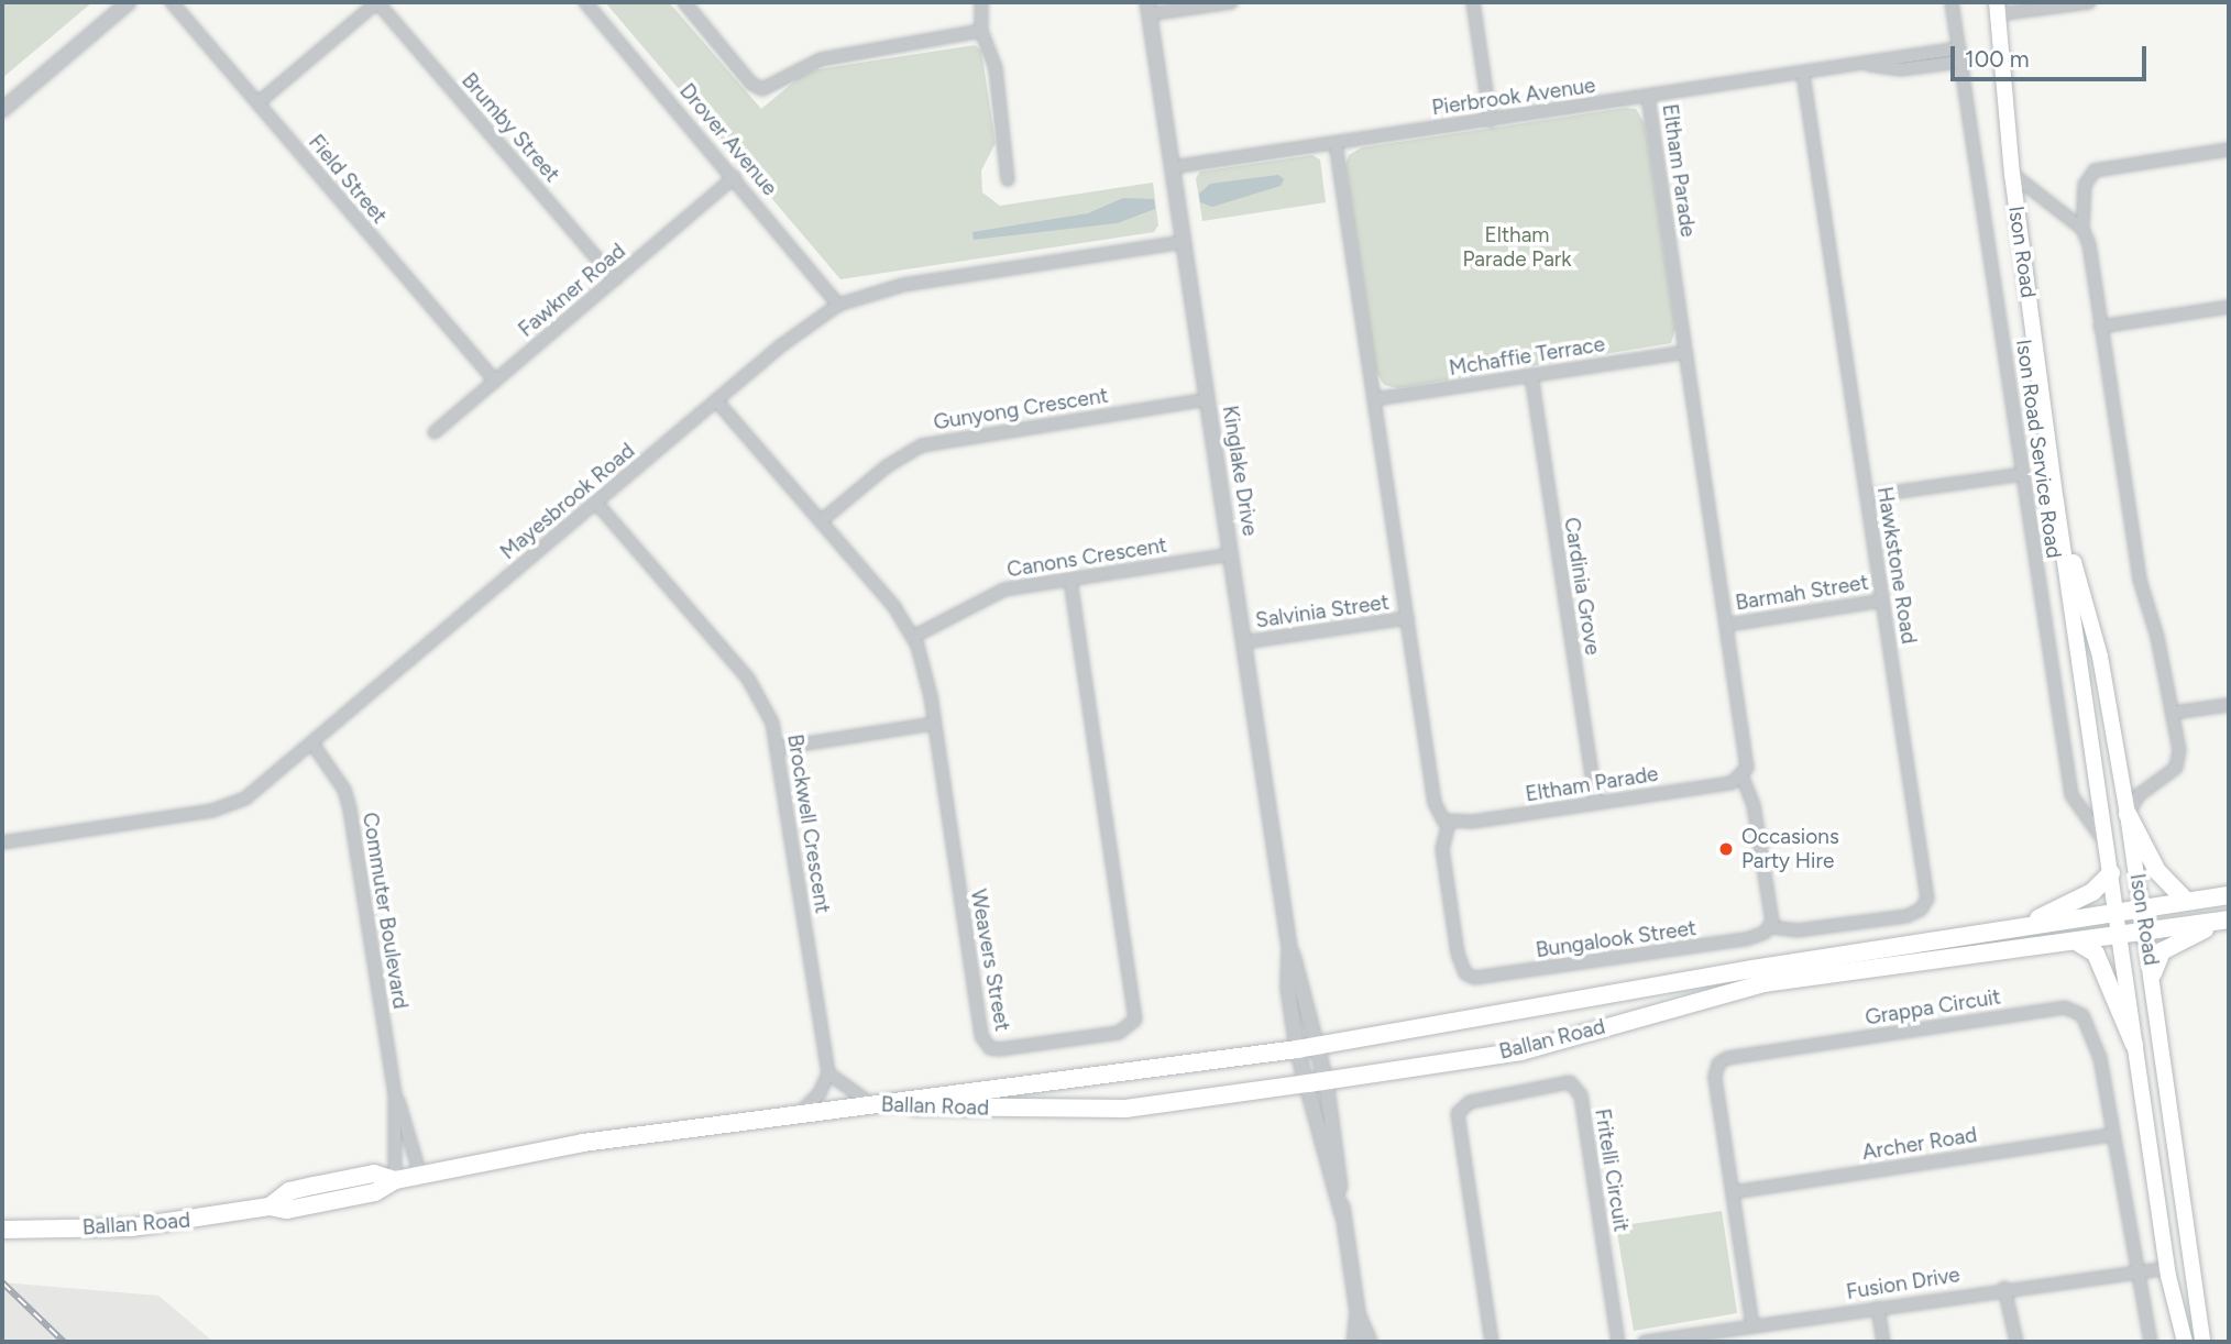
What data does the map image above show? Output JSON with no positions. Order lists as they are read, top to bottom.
{
  "streets": {
    "main road": ["Ison Road", "Ballan Road"],
    "street": [
      "Pierbrook Avenue",
      "Brumby Street",
      "Drover Avenue",
      "Eltham Parade",
      "Field Street",
      "Fawkner Road",
      "Mchaffie Terrace",
      "Gunyong Crescent",
      "Ison Road Service Road",
      "Kinglake Drive",
      "Mayesbrook Road",
      "Canons Crescent",
      "Hawkstone Road",
      "Cardinia Grove",
      "Barmah Street",
      "Salvinia Street",
      "Brockwell Crescent",
      "Commuter Boulevard",
      "Bungalook Street",
      "Weavers Street",
      "Grappa Circuit",
      "Archer Road",
      "Fritelli Circuit",
      "Fusion Drive"
    ]
  },
  "crossings": [
    ["Pierbrook Avenue", "Eltham Parade"],
    ["Pierbrook Avenue", "Ison Road Service Road"],
    ["Pierbrook Avenue", "Kinglake Drive"],
    ["Pierbrook Avenue", "Hawkstone Road"],
    ["Brumby Street", "Fawkner Road"],
    ["Drover Avenue", "Fawkner Road"],
    ["Drover Avenue", "Mayesbrook Road"],
    ["Eltham Parade", "Mchaffie Terrace"],
    ["Eltham Parade", "Cardinia Grove"],
    ["Eltham Parade", "Barmah Street"],
    ["Eltham Parade", "Bungalook Street"],
    ["Field Street", "Fawkner Road"],
    ["Ison Road", "Ison Road Service Road"],
    ["Ison Road", "Ballan Road"],
    ["Ison Road", "Fusion Drive"],
    ["Mchaffie Terrace", "Cardinia Grove"],
    ["Gunyong Crescent", "Kinglake Drive"],
    ["Gunyong Crescent", "Weavers Street"],
    ["Kinglake Drive", "Mayesbrook Road"],
    ["Kinglake Drive", "Canons Crescent"],
    ["Kinglake Drive", "Salvinia Street"],
    ["Kinglake Drive", "Ballan Road"],
    ["Mayesbrook Road", "Brockwell Crescent"],
    ["Mayesbrook Road", "Commuter Boulevard"],
    ["Mayesbrook Road", "Weavers Street"],
    ["Canons Crescent", "Weavers Street"],
    ["Hawkstone Road", "Barmah Street"],
    ["Hawkstone Road", "Bungalook Street"],
    ["Commuter Boulevard", "Ballan Road"],
    ["Grappa Circuit", "Archer Road"],
    ["Grappa Circuit", "Fusion Drive"]
  ],
  "parks": ["Eltham Parade Park"],
  "places": ["Occasions Party Hire"],
  "scale_bar": "100 m"
}
